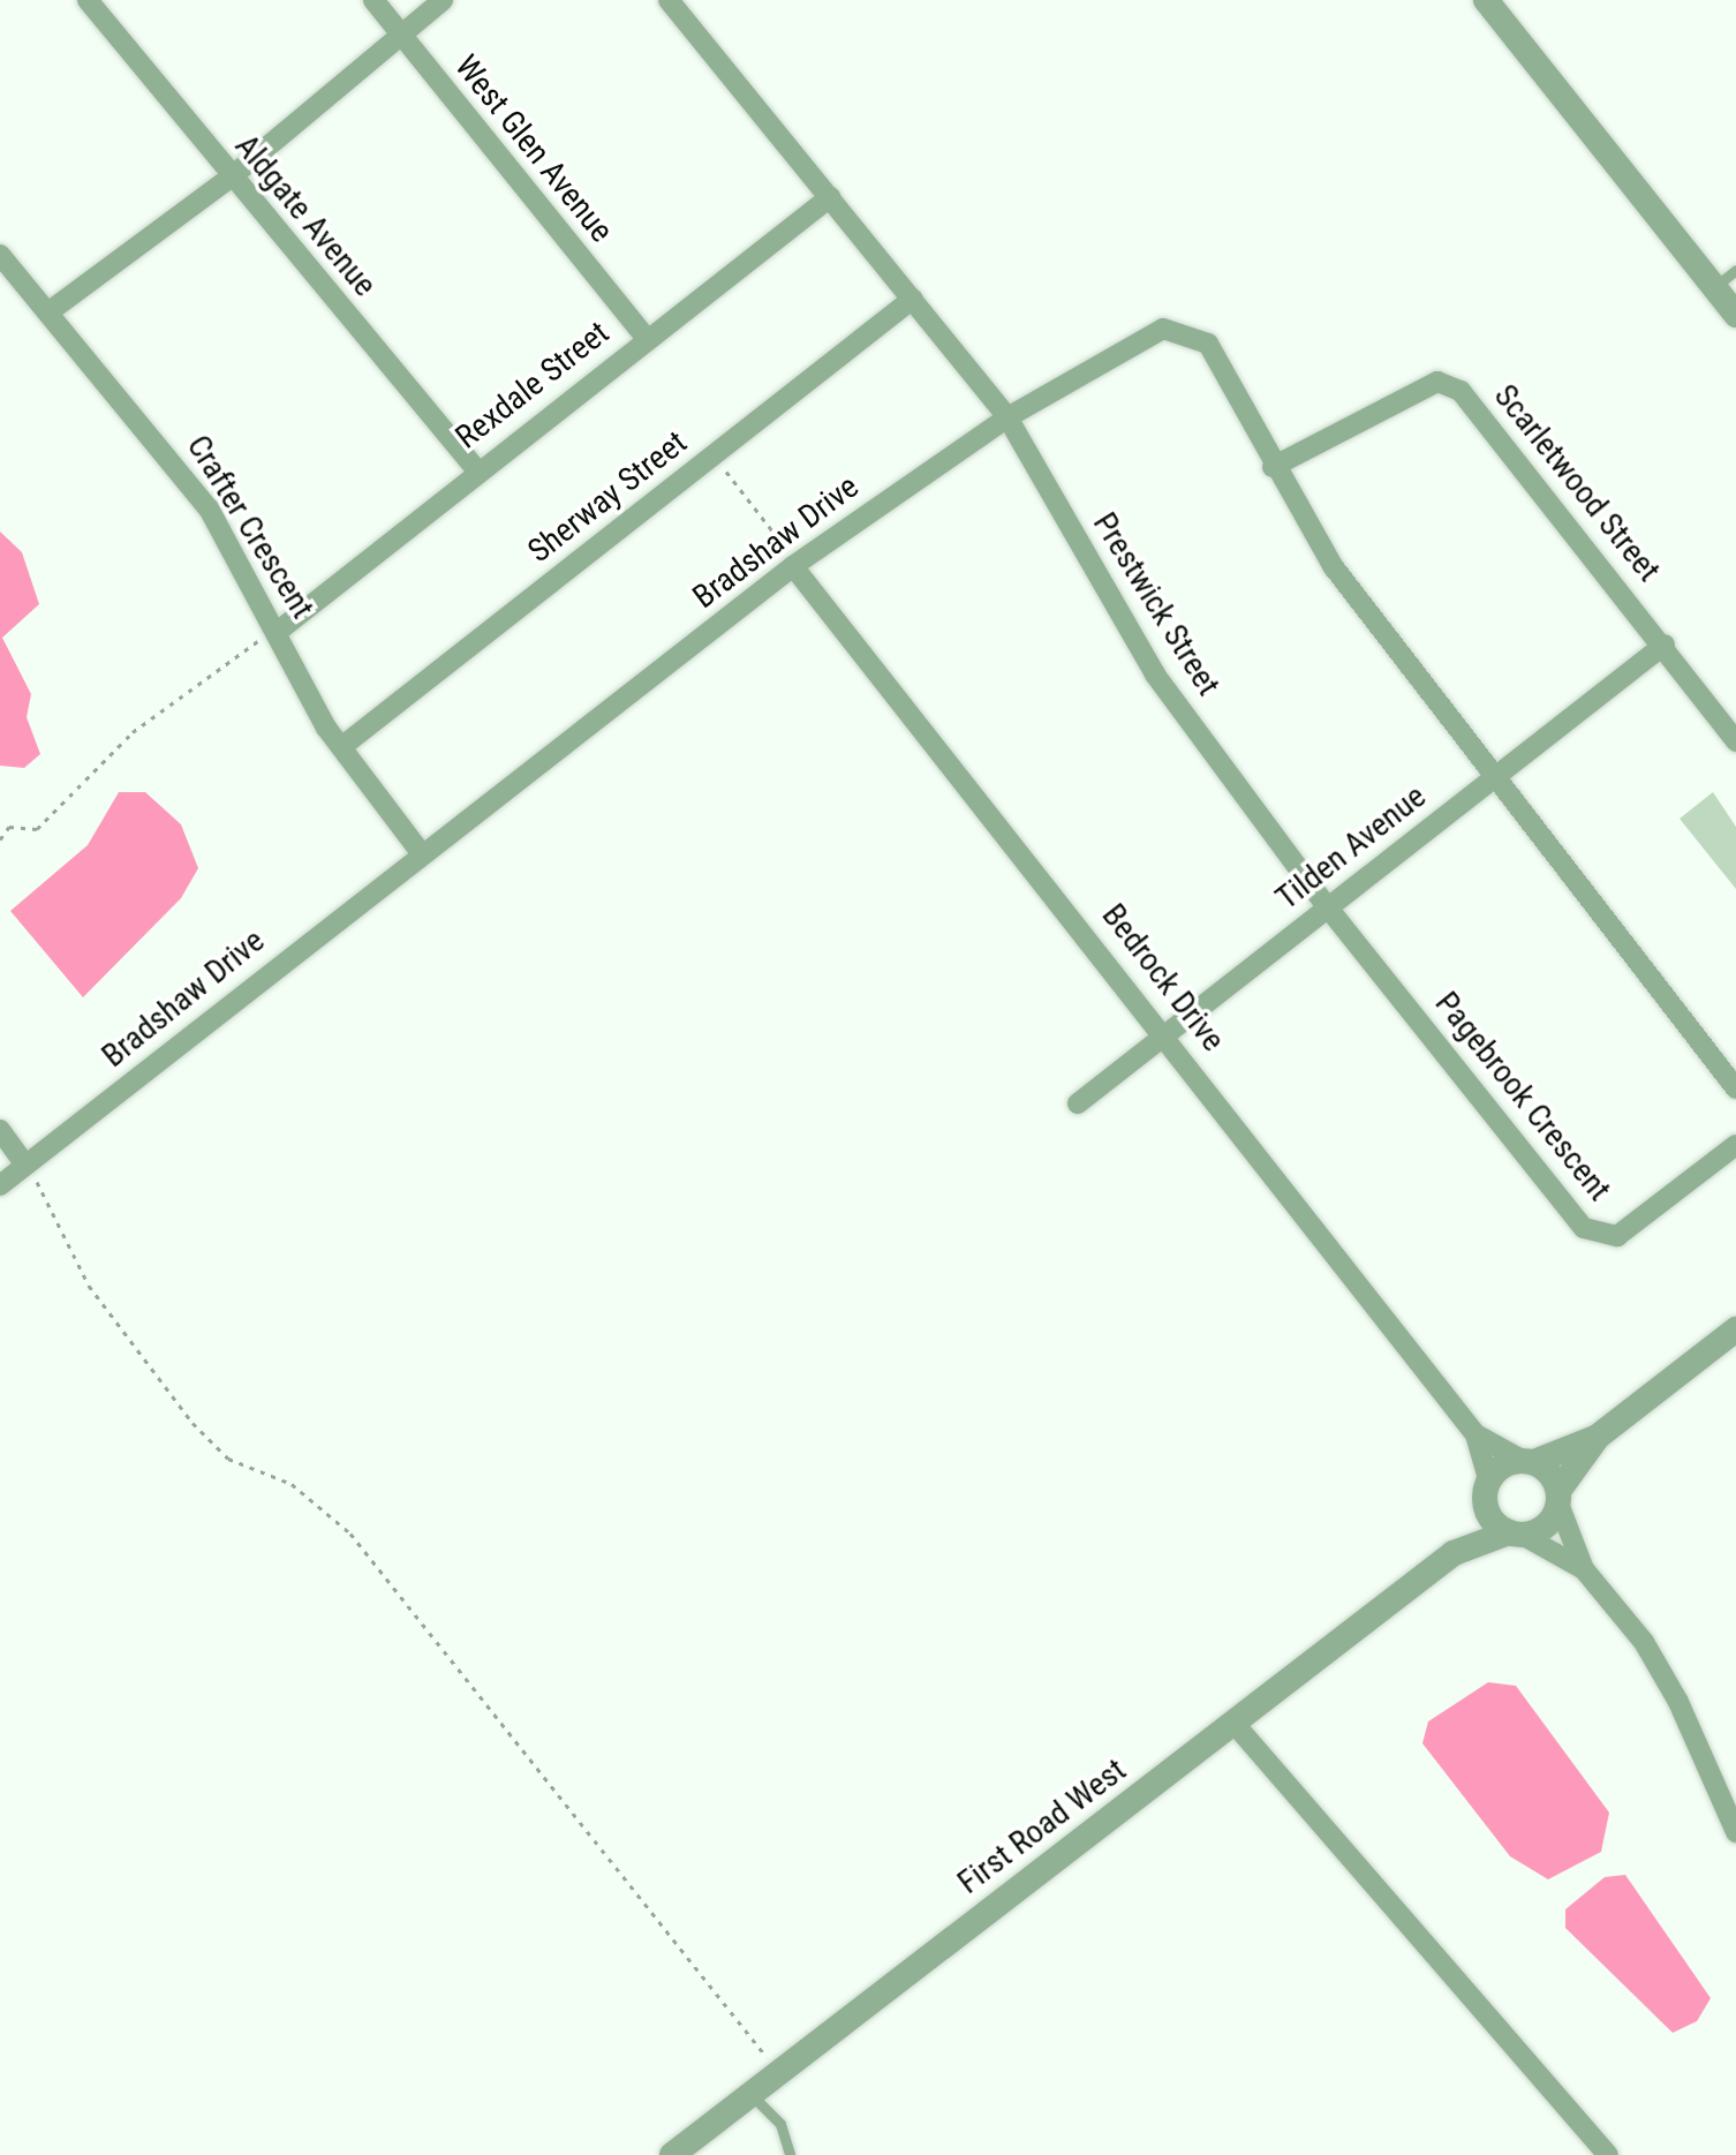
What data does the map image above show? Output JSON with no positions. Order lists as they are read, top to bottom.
{
  "streets": {
    "street": [
      "West Glen Avenue",
      "Aldgate Avenue",
      "Rexdale Street",
      "Scarletwood Street",
      "Sherway Street",
      "Crafter Crescent",
      "Bradshaw Drive",
      "Prestwick Street",
      "Tilden Avenue",
      "Bedrock Drive",
      "Pagebrook Crescent",
      "First Road West"
    ]
  },
  "crossings": [
    ["West Glen Avenue", "Rexdale Street"],
    ["Aldgate Avenue", "Rexdale Street"],
    ["Rexdale Street", "Crafter Crescent"],
    ["Scarletwood Street", "Bradshaw Drive"],
    ["Scarletwood Street", "Tilden Avenue"],
    ["Sherway Street", "Crafter Crescent"],
    ["Crafter Crescent", "Bradshaw Drive"],
    ["Bradshaw Drive", "Prestwick Street"],
    ["Bradshaw Drive", "Tilden Avenue"],
    ["Bradshaw Drive", "Bedrock Drive"],
    ["Prestwick Street", "Tilden Avenue"],
    ["Prestwick Street", "Pagebrook Crescent"],
    ["Tilden Avenue", "Bedrock Drive"],
    ["Tilden Avenue", "Pagebrook Crescent"],
    ["Bedrock Drive", "First Road West"]
  ]
}
